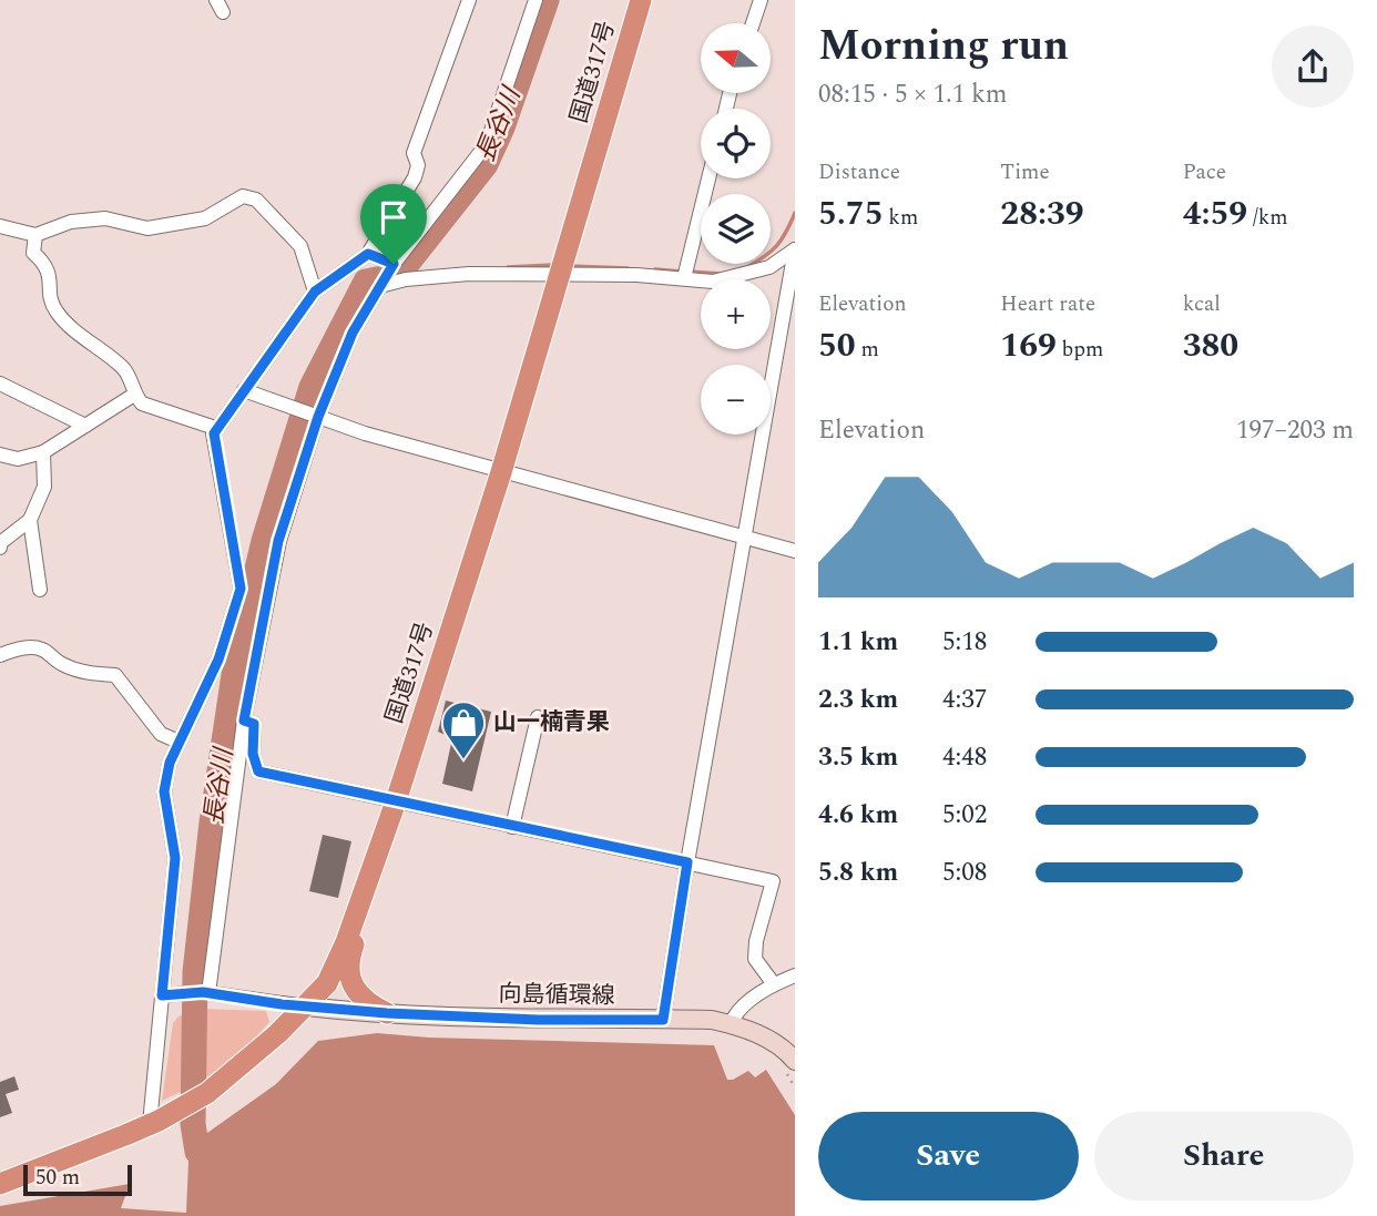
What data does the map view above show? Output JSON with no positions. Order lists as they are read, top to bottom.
{
  "streets": {
    "highway": ["国道317号"],
    "main road": ["向島循環線"]
  },
  "crossings": [
    ["国道317号", "向島循環線"]
  ],
  "water": ["長谷川"],
  "places": {
    "shop": ["山一楠青果"]
  },
  "scale_bar": "50 m",
  "north": "left",
  "page": {
    "heading": ["Morning run", "08:15 · 5 × 1.1 km"],
    "map_buttons": ["+", "−"],
    "stats": [
      ["Distance", "5.75 km"],
      ["Time", "28:39"],
      ["Pace", "4:59 /km"],
      ["Elevation", "50 m"],
      ["Heart rate", "169 bpm"],
      ["kcal", "380"]
    ],
    "chart": ["Elevation", "197–203 m"],
    "list": [
      {
        "name": "1.1 km",
        "note": "5:18"
      },
      {
        "name": "2.3 km",
        "note": "4:37"
      },
      {
        "name": "3.5 km",
        "note": "4:48"
      },
      {
        "name": "4.6 km",
        "note": "5:02"
      },
      {
        "name": "5.8 km",
        "note": "5:08"
      }
    ],
    "buttons": ["Save", "Share"],
    "scale": "50 m"
  }
}
